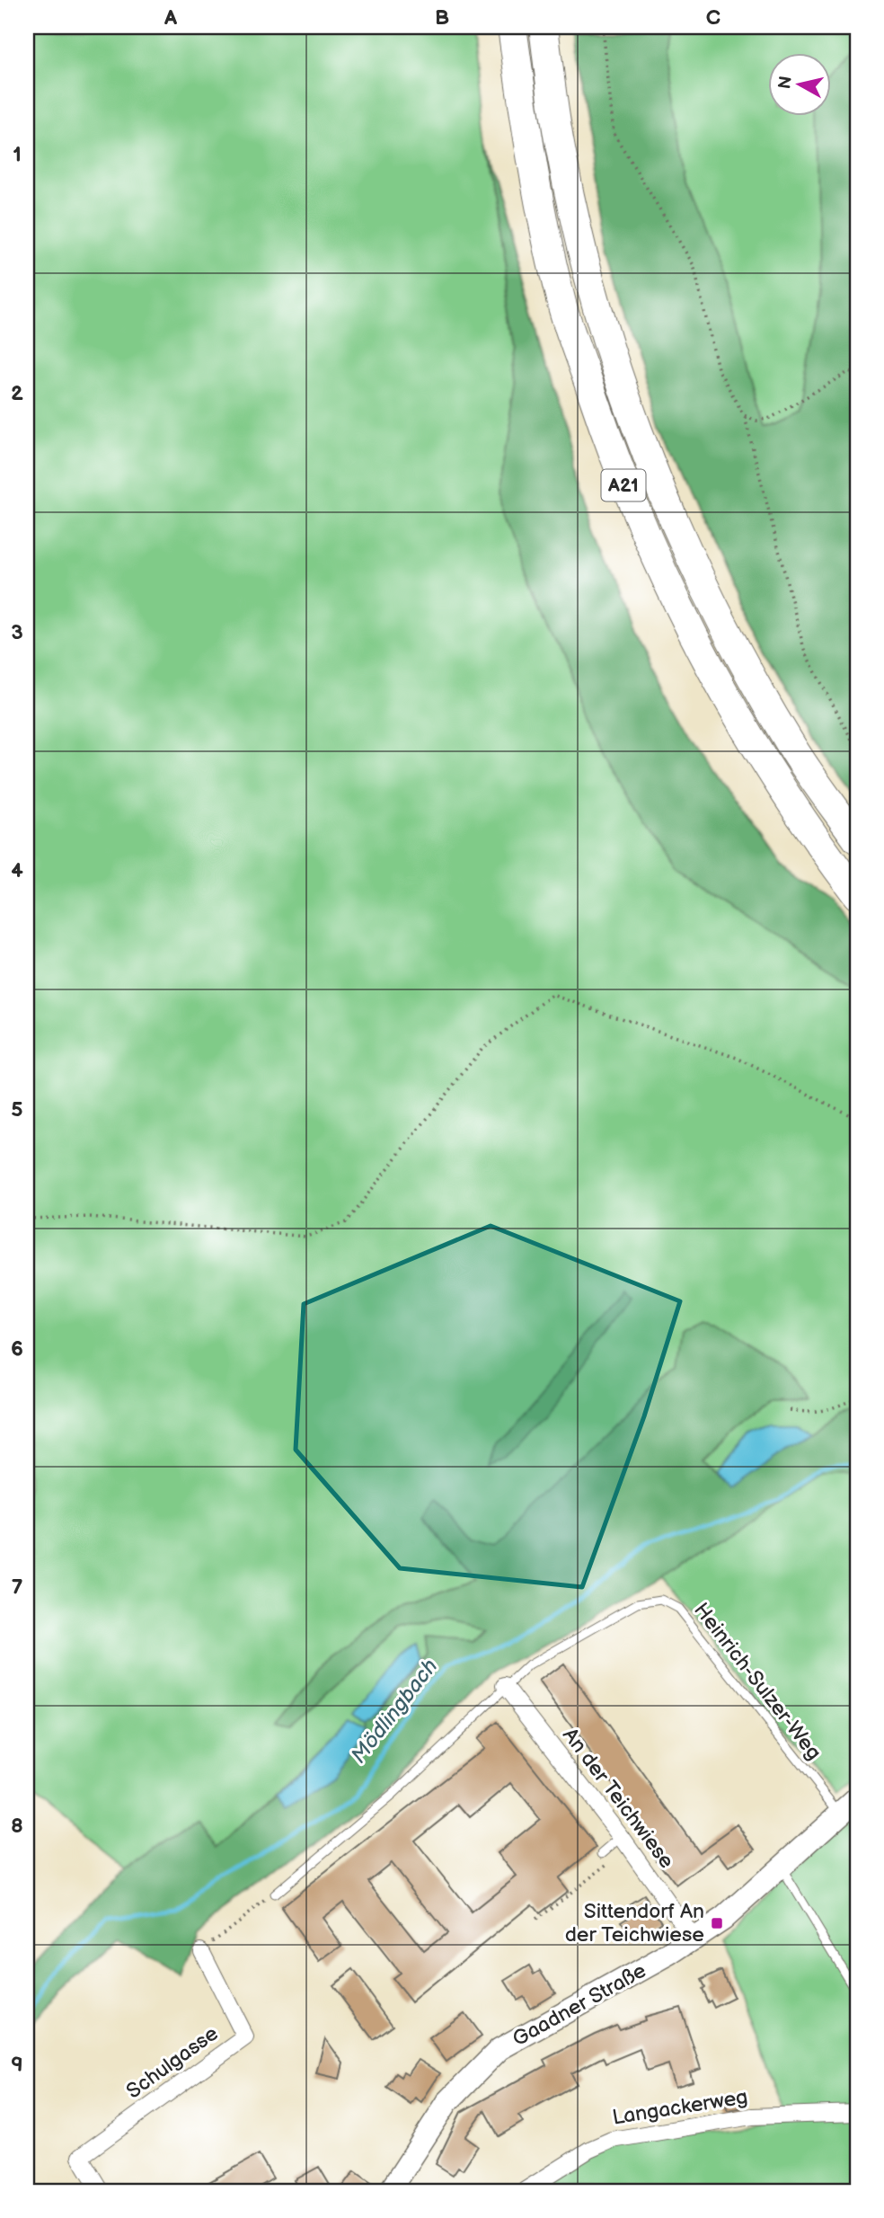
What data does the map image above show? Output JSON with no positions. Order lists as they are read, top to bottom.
{
  "streets": {
    "highway": ["A21"],
    "street": [
      "An der Teichwiese",
      "Gaadner Straße",
      "Schulgasse",
      "Langackerweg"
    ],
    "lane": ["Heinrich-Sulzer-Weg"]
  },
  "crossings": [
    ["Heinrich-Sulzer-Weg", "An der Teichwiese"],
    ["Heinrich-Sulzer-Weg", "Gaadner Straße"],
    ["An der Teichwiese", "Gaadner Straße"]
  ],
  "water": ["Mödlingbach"],
  "places": {
    "transit": ["Sittendorf An der Teichwiese"]
  },
  "north": "left",
  "grid": {
    "columns": ["A", "B", "C"],
    "rows": [
      "1",
      "2",
      "3",
      "4",
      "5",
      "6",
      "7",
      "8",
      "9"
    ]
  }
}
